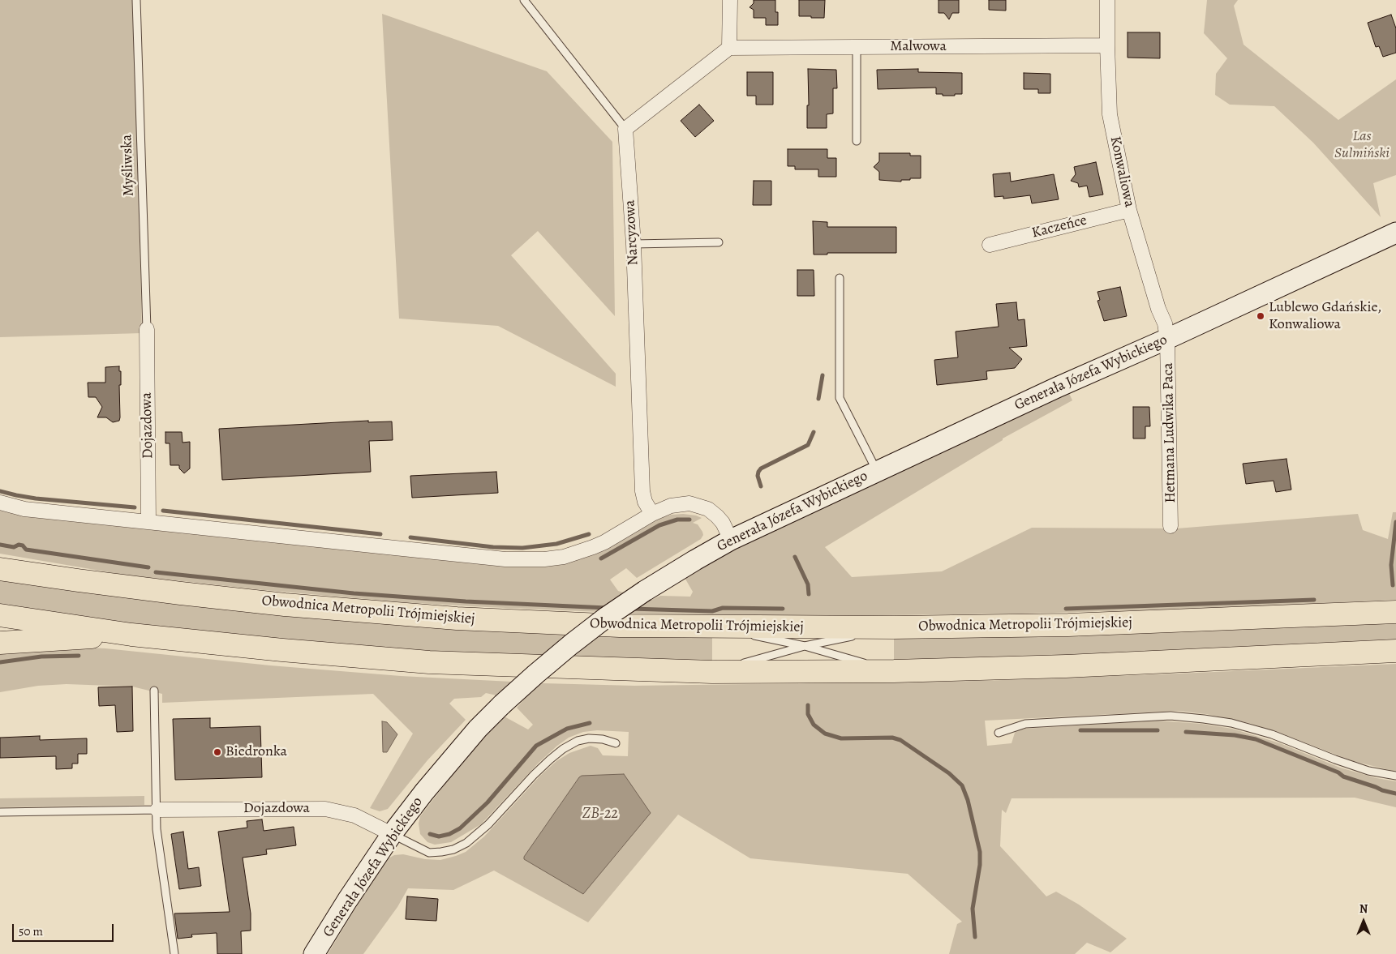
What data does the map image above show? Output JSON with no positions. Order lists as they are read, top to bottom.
{
  "streets": {
    "highway": ["Obwodnica Metropolii Trójmiejskiej"],
    "main road": ["Generała Józefa Wybickiego"],
    "street": [
      "Malwowa",
      "Konwaliowa",
      "Kaczeńce",
      "Narcyzowa",
      "Dojazdowa",
      "Hetmana Ludwika Paca"
    ],
    "lane": ["Myśliwska"]
  },
  "crossings": [
    ["Malwowa", "Konwaliowa"],
    ["Myśliwska", "Dojazdowa"],
    ["Konwaliowa", "Kaczeńce"],
    ["Konwaliowa", "Generała Józefa Wybickiego"],
    ["Konwaliowa", "Hetmana Ludwika Paca"],
    ["Generała Józefa Wybickiego", "Dojazdowa"],
    ["Generała Józefa Wybickiego", "Hetmana Ludwika Paca"]
  ],
  "water": ["ZB-22"],
  "parks": ["Las Sulmiński"],
  "places": ["Lublewo Gdańskie, Konwaliowa", "Biedronka"],
  "scale_bar": "50 m",
  "north": "top"
}
